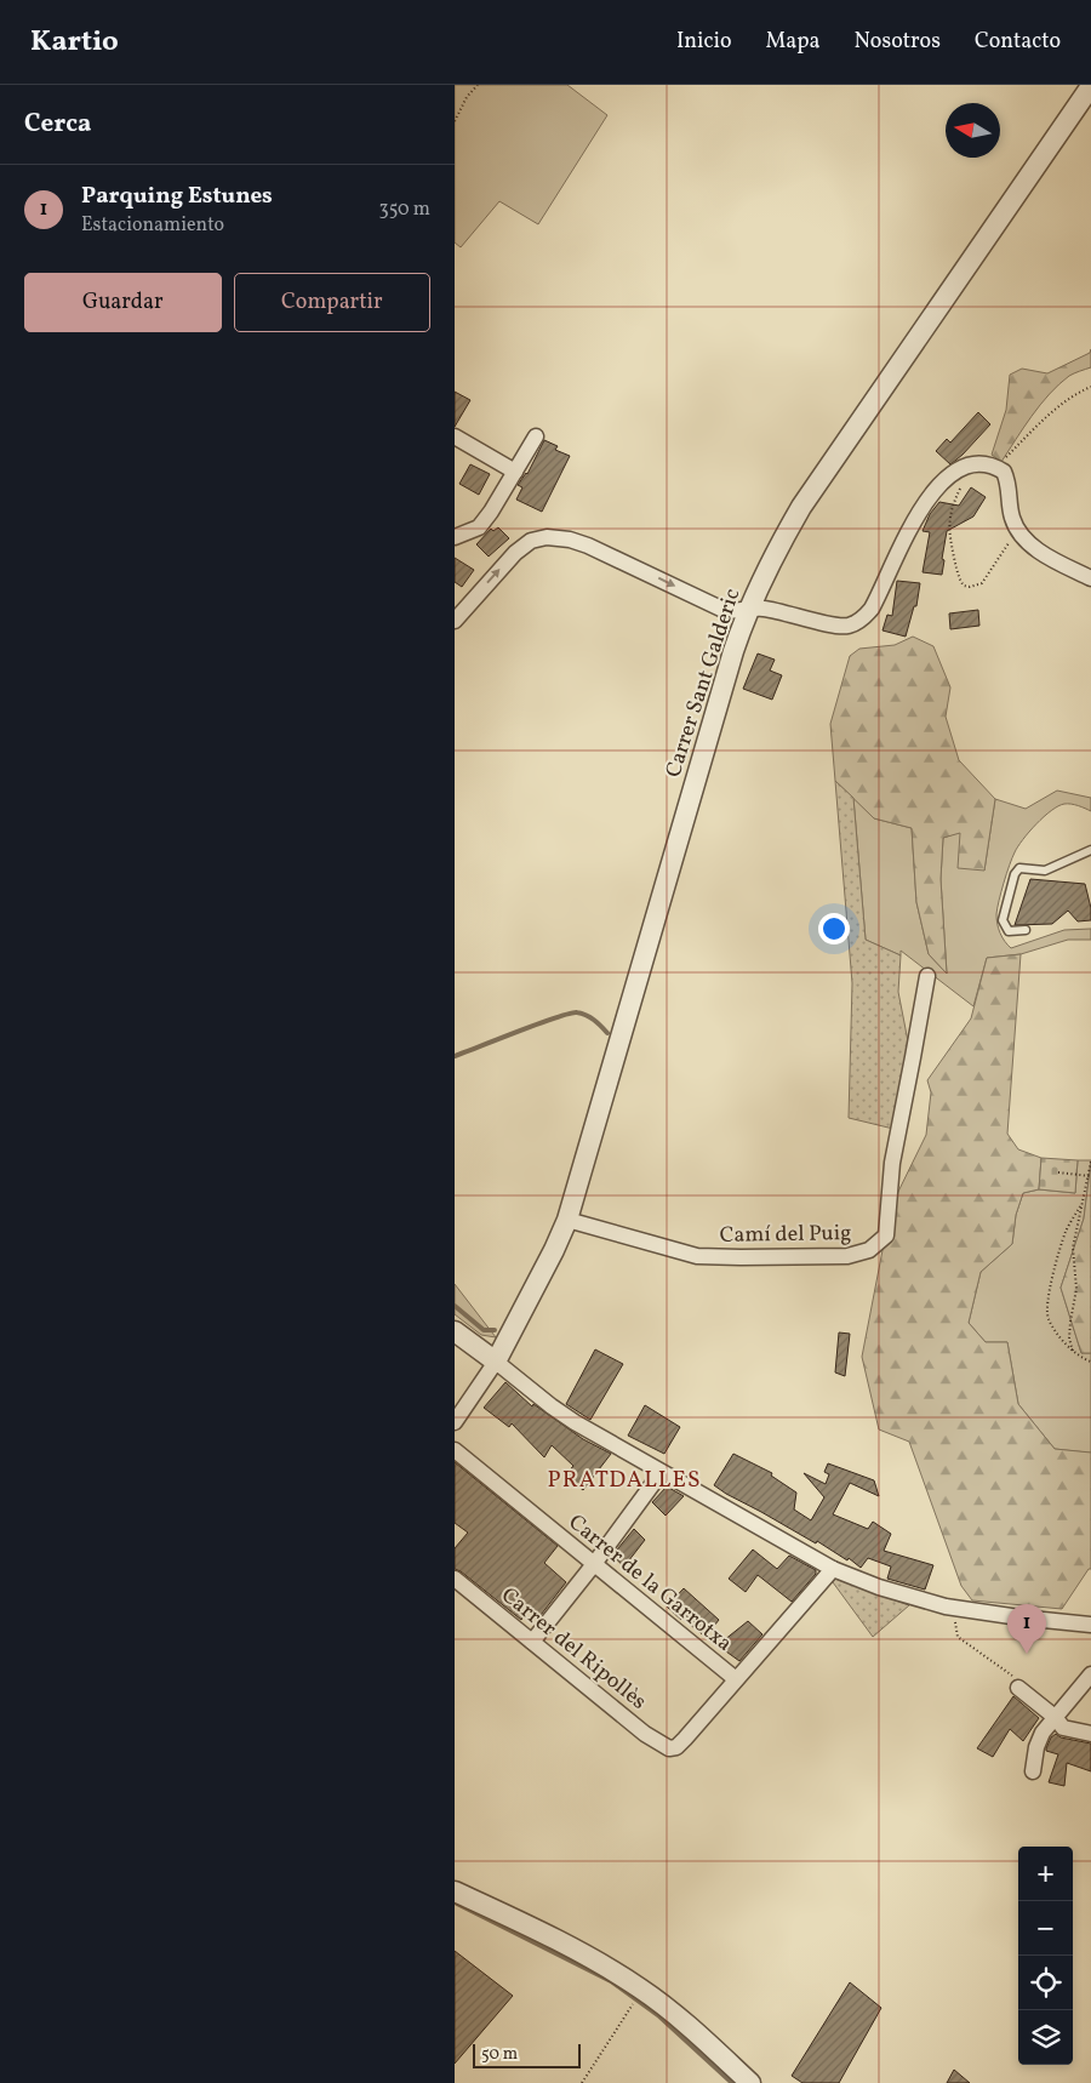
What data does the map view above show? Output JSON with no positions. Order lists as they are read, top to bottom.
{
  "streets": {
    "street": [
      "Carrer Sant Galderic",
      "Camí del Puig",
      "Carrer de la Garrotxa",
      "Carrer del Ripollès"
    ]
  },
  "crossings": [
    ["Carrer Sant Galderic", "Camí del Puig"],
    ["Carrer de la Garrotxa", "Carrer del Ripollès"]
  ],
  "districts": ["PRATDALLES"],
  "scale_bar": "50 m",
  "north": "left",
  "page": {
    "header": "Kartio",
    "nav": [
      "Inicio",
      "Mapa",
      "Nosotros",
      "Contacto"
    ],
    "heading": "Cerca",
    "list": [
      {
        "mark": "1",
        "name": "Parquing Estunes",
        "note": "Estacionamiento",
        "value": "350 m"
      }
    ],
    "buttons": ["Guardar", "Compartir"],
    "pins": "1",
    "map_buttons": ["+", "−"],
    "scale": "50 m"
  }
}
